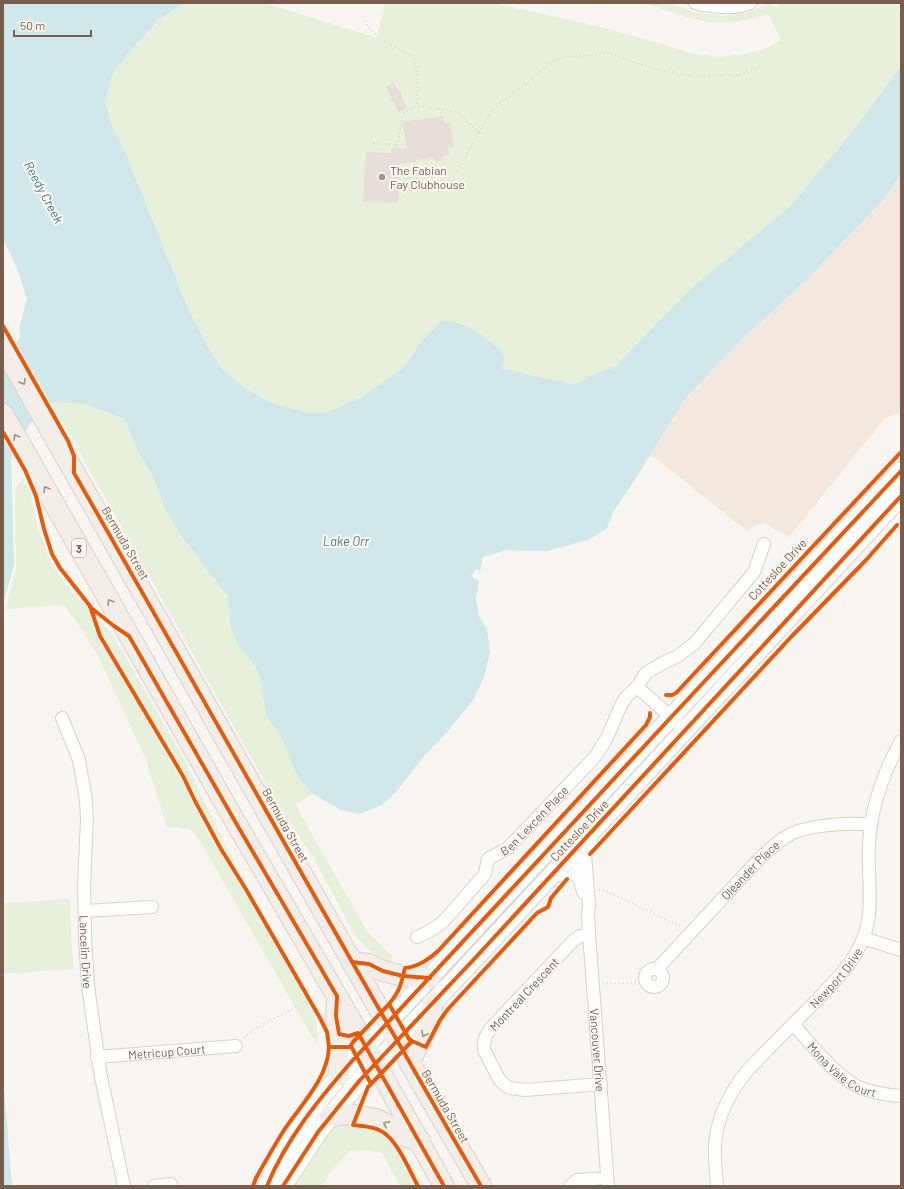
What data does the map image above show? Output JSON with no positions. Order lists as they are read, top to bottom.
{
  "streets": {
    "main road": ["Bermuda Street", "3", "Cottesloe Drive"],
    "street": [
      "Ben Lexcen Place",
      "Oleander Place",
      "Lancelin Drive",
      "Newport Drive",
      "Montreal Crescent",
      "Vancouver Drive",
      "Metricup Court",
      "Mona Vale Court"
    ]
  },
  "crossings": [
    ["Bermuda Street", "Cottesloe Drive"],
    ["3", "Cottesloe Drive"],
    ["Cottesloe Drive", "Vancouver Drive"],
    ["Oleander Place", "Newport Drive"],
    ["Lancelin Drive", "Metricup Court"],
    ["Newport Drive", "Mona Vale Court"],
    ["Montreal Crescent", "Vancouver Drive"]
  ],
  "water": ["Reedy Creek", "Lake Orr"],
  "places": ["The Fabian Fay Clubhouse"],
  "scale_bar": "50 m"
}
